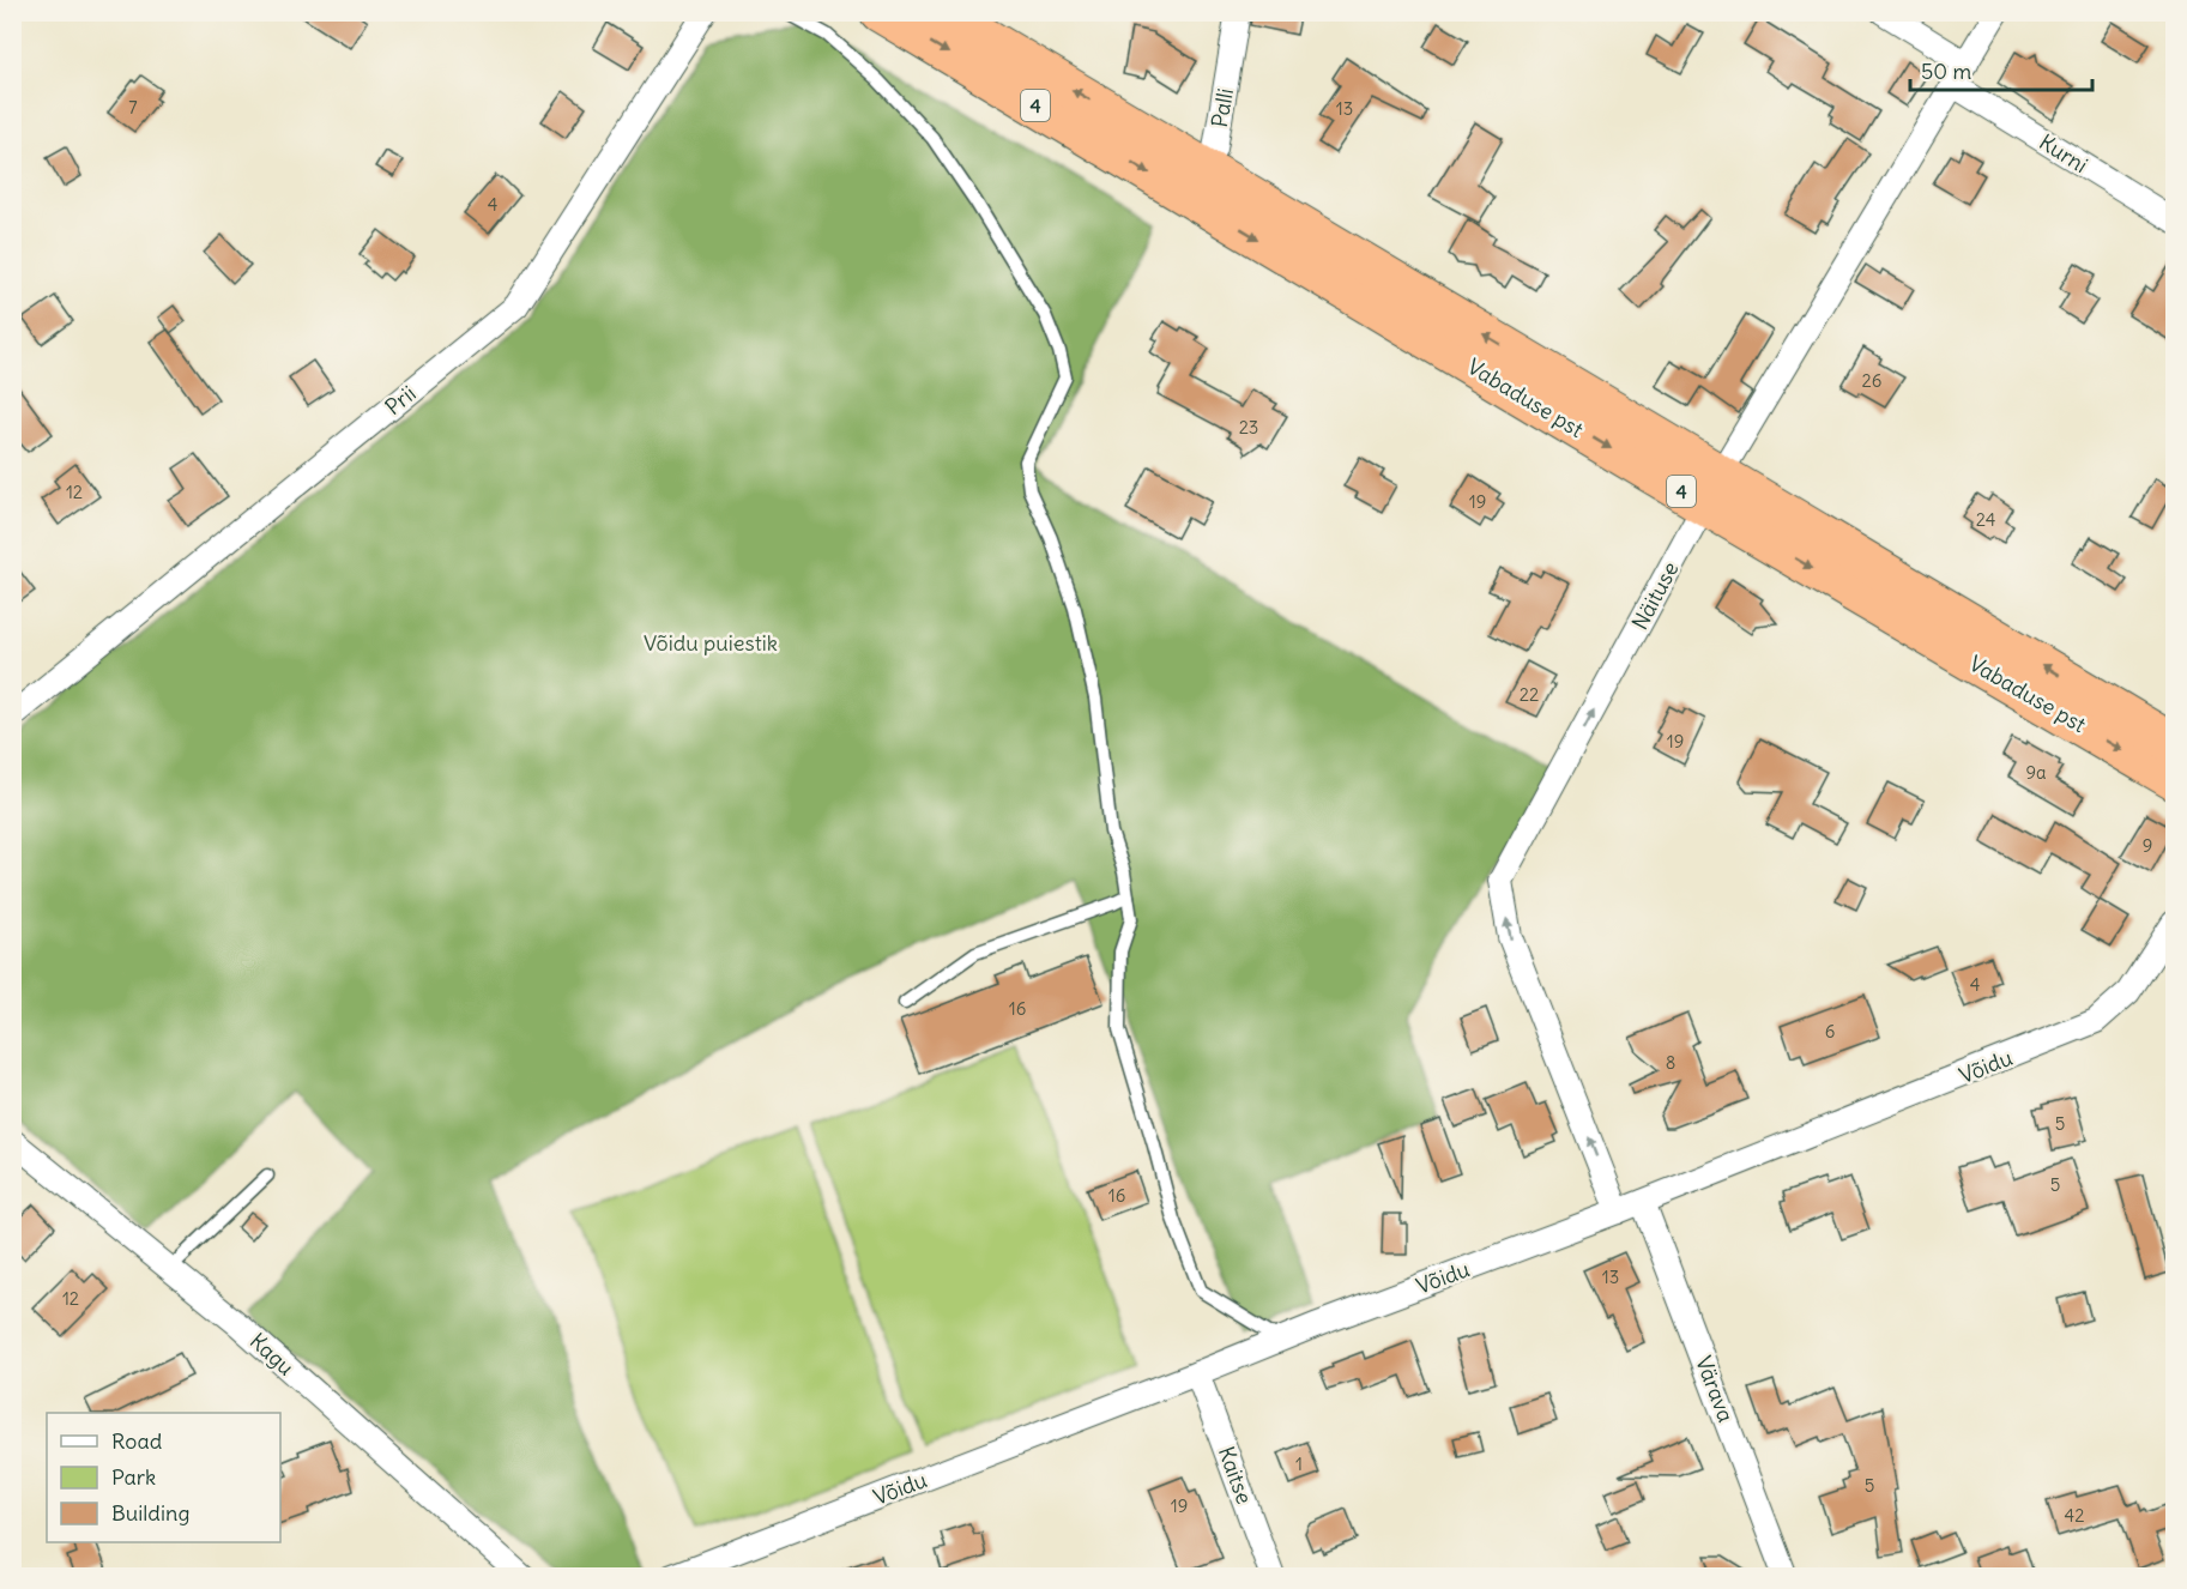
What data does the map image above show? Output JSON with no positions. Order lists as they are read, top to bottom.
{
  "streets": {
    "highway": ["4", "Vabaduse pst"],
    "street": [
      "Palli",
      "Kurni",
      "Prii",
      "Näituse",
      "Võidu",
      "Kagu",
      "Värava",
      "Kaitse"
    ]
  },
  "crossings": [
    ["Palli", "Vabaduse pst"],
    ["Kurni", "Näituse"],
    ["Vabaduse pst", "Näituse"],
    ["Näituse", "Võidu"],
    ["Võidu", "Värava"],
    ["Võidu", "Kaitse"]
  ],
  "one_way": ["Näituse"],
  "parks": ["Võidu puiestik"],
  "house_numbers": [
    "7",
    "13",
    "4",
    "26",
    "23",
    "12",
    "19",
    "24",
    "22",
    "19",
    "9a",
    "9",
    "4",
    "16",
    "6",
    "8",
    "5",
    "5",
    "16",
    "13",
    "12",
    "1",
    "5",
    "19",
    "42"
  ],
  "legend": ["Road", "Park", "Building"],
  "scale_bar": "50 m"
}
